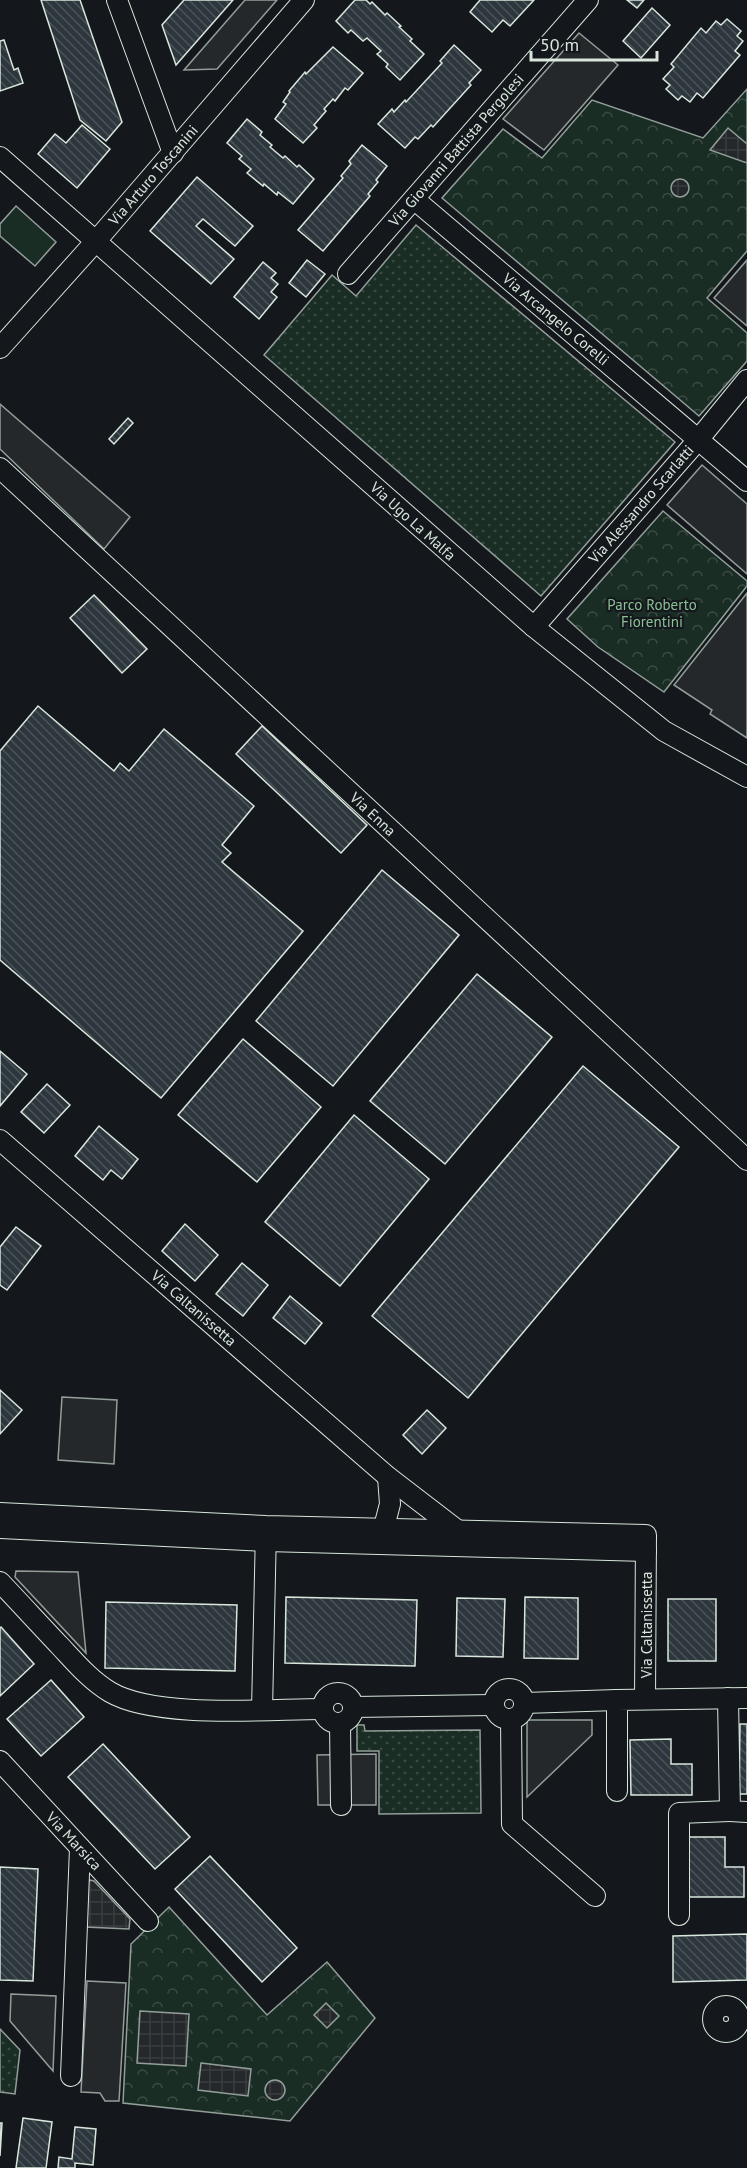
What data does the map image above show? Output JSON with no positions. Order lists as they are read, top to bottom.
{
  "streets": {
    "street": [
      "Via Giovanni Battista Pergolesi",
      "Via Arturo Toscanini",
      "Via Arcangelo Corelli",
      "Via Alessandro Scarlatti",
      "Via Ugo La Malfa",
      "Via Enna",
      "Via Caltanissetta",
      "Via Marsica"
    ]
  },
  "crossings": [
    ["Via Giovanni Battista Pergolesi", "Via Arcangelo Corelli"],
    ["Via Arturo Toscanini", "Via Ugo La Malfa"],
    ["Via Arcangelo Corelli", "Via Alessandro Scarlatti"],
    ["Via Alessandro Scarlatti", "Via Ugo La Malfa"]
  ],
  "parks": ["Parco Roberto Fiorentini"],
  "scale_bar": "50 m"
}
